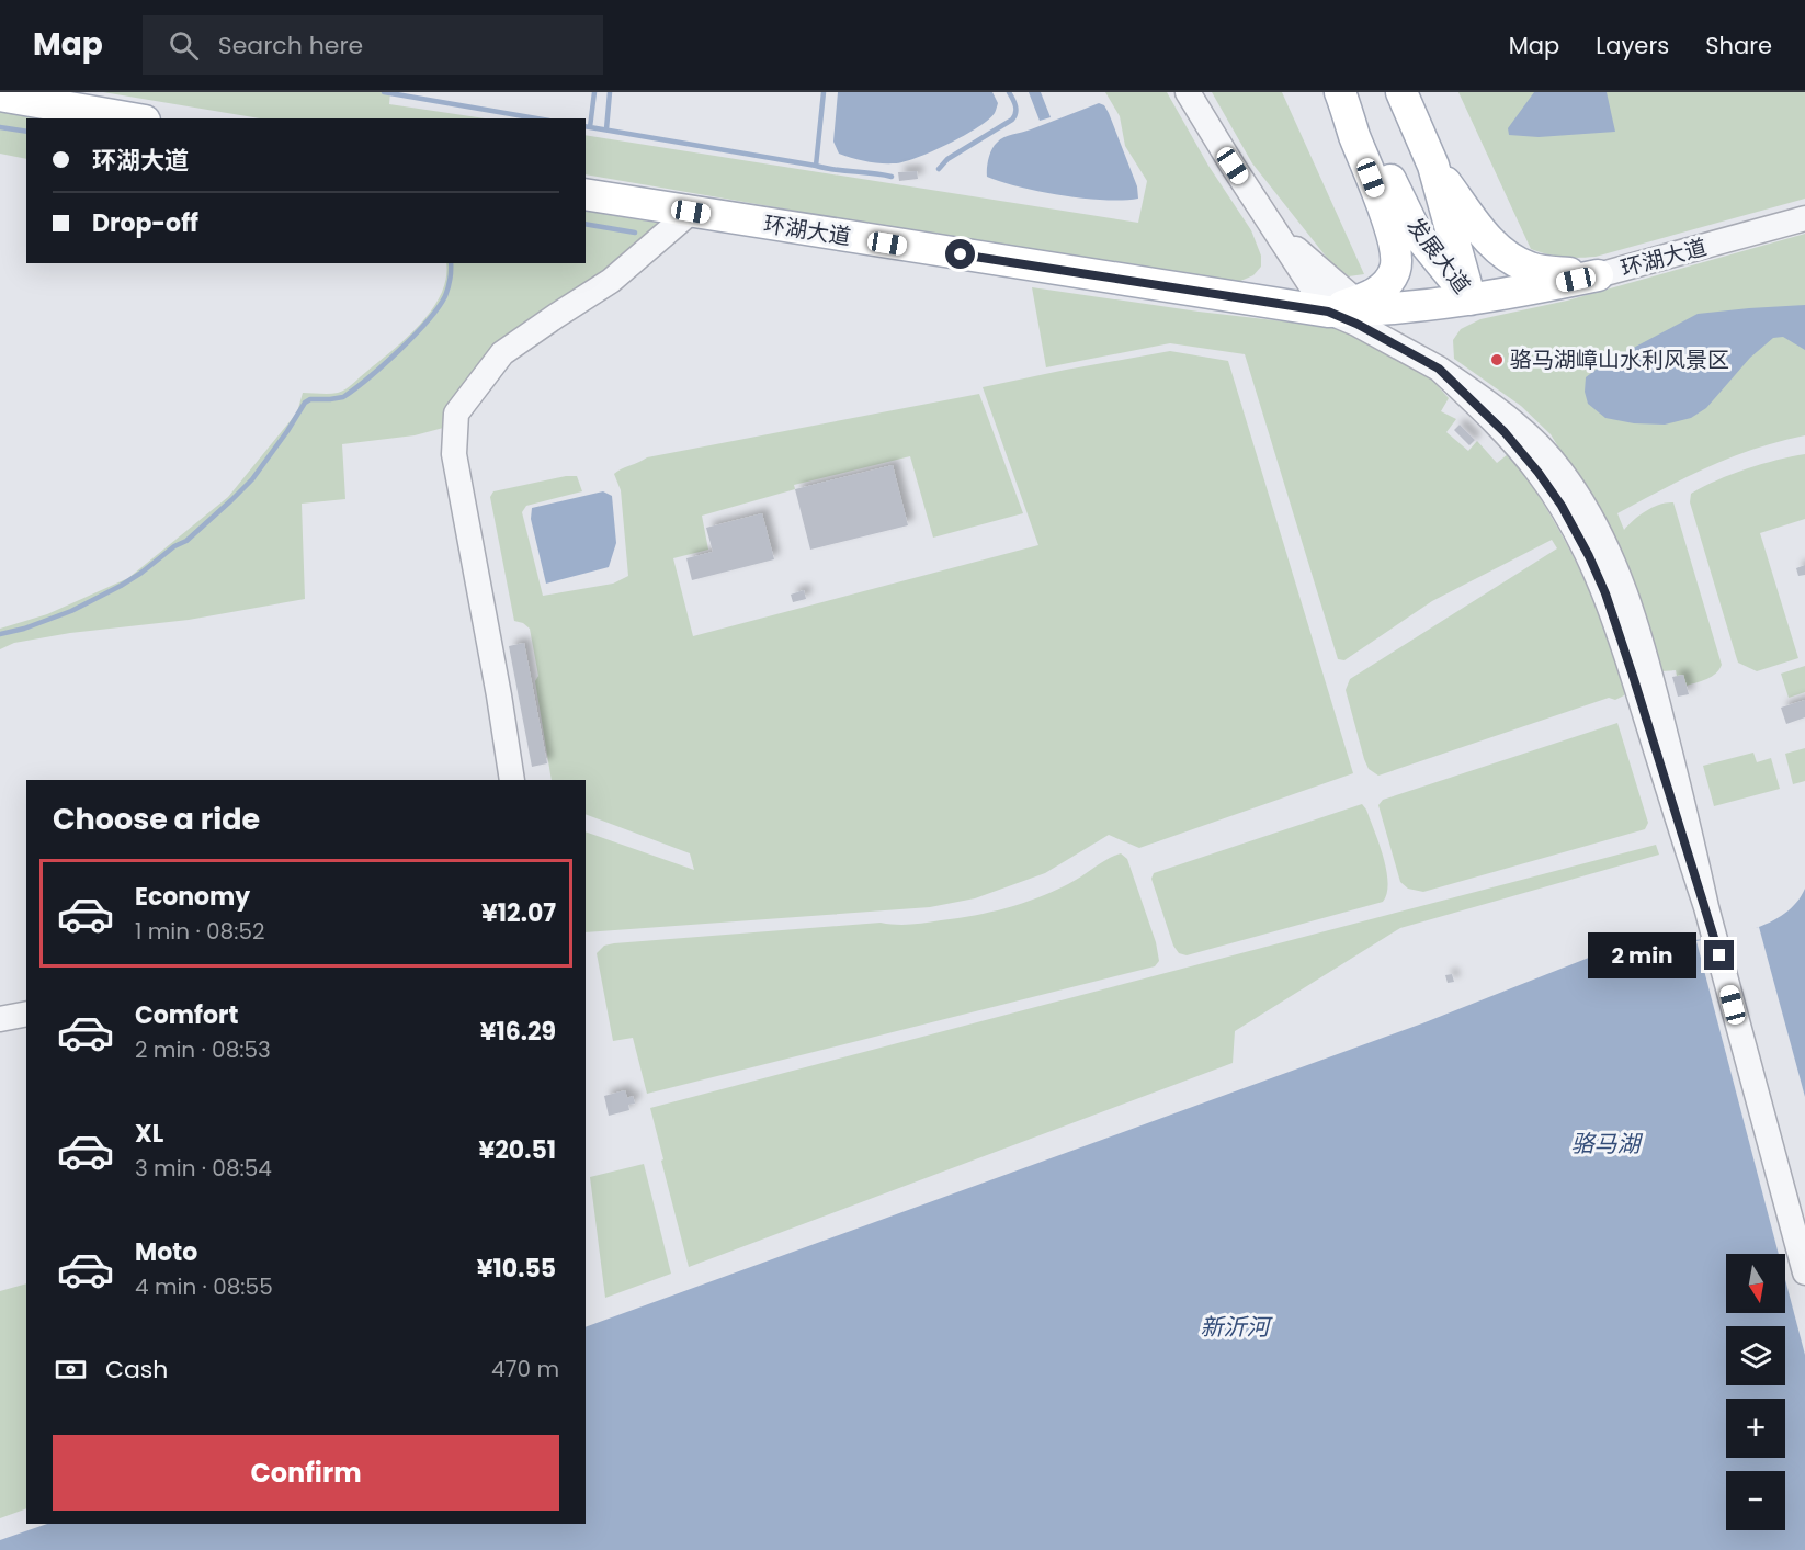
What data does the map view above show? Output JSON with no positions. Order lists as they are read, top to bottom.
{
  "streets": {
    "main road": ["环湖大道", "发展大道"]
  },
  "crossings": [
    ["环湖大道", "发展大道"]
  ],
  "water": ["骆马湖", "新沂河"],
  "places": ["骆马湖嶂山水利风景区"],
  "north": "bottom",
  "page": {
    "header": "Map",
    "search": "Search here",
    "nav": ["Map", "Layers", "Share"],
    "banner": ["环湖大道", "Drop-off"],
    "heading": "Choose a ride",
    "list": [
      {
        "name": "Economy",
        "note": "1 min · 08:52",
        "value": "¥12.07"
      },
      {
        "name": "Comfort",
        "note": "2 min · 08:53",
        "value": "¥16.29"
      },
      {
        "name": "XL",
        "note": "3 min · 08:54",
        "value": "¥20.51"
      },
      {
        "name": "Moto",
        "note": "4 min · 08:55",
        "value": "¥10.55"
      }
    ],
    "bubble": "2 min",
    "map_buttons": ["+", "−"],
    "pay": ["Cash", "470 m"],
    "buttons": "Confirm"
  }
}
